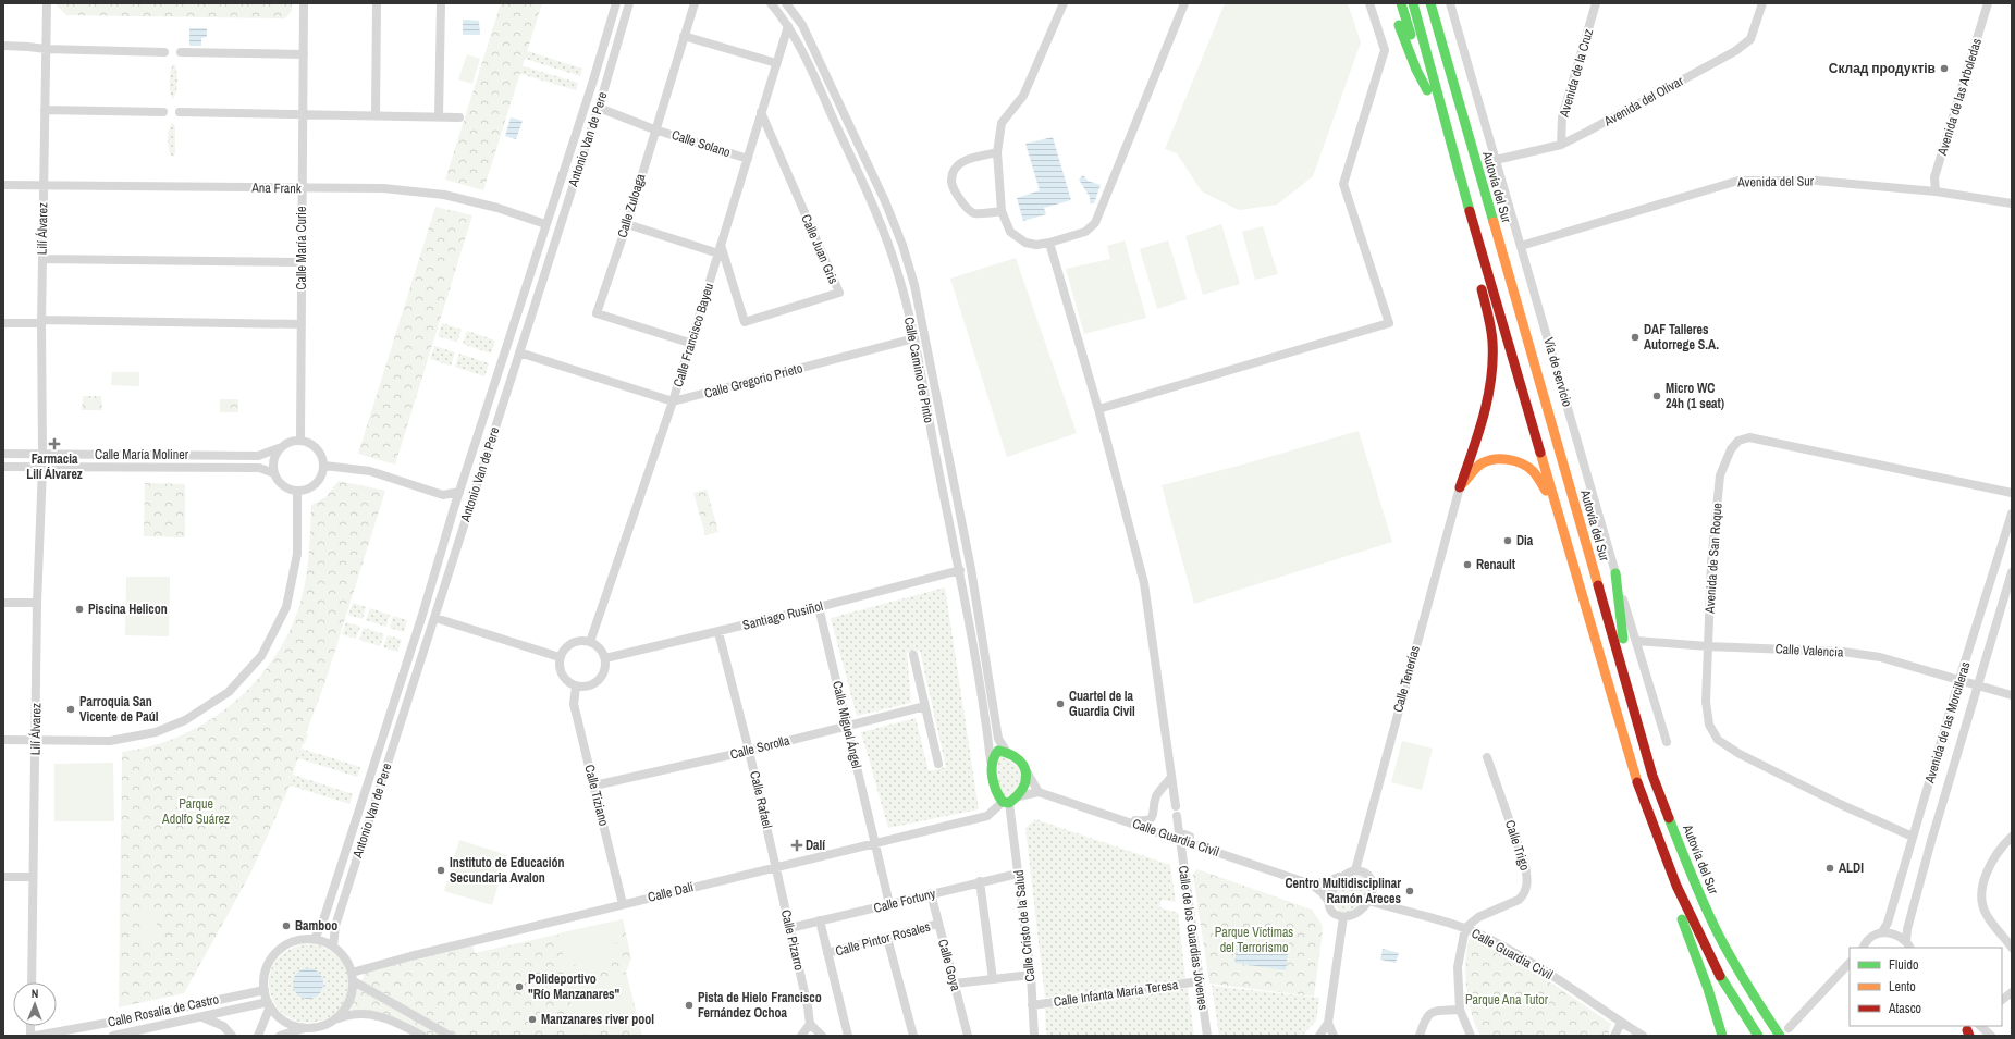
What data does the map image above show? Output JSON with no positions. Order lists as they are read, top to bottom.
{
  "streets": {
    "main road": ["Autovía del Sur"],
    "street": [
      "Avenida de la Cruz",
      "Avenida de las Arboledas",
      "Avenida del Olivar",
      "Antonio Van de Pere",
      "Calle Solano",
      "Avenida del Sur",
      "Ana Frank",
      "Calle Zuloaga",
      "Lilí Álvarez",
      "Calle María Curie",
      "Calle Juan Gris",
      "Calle Francisco Bayeu",
      "Calle Camino de Pinto",
      "Vía de servicio",
      "Calle Gregorio Prieto",
      "Calle María Moliner",
      "Avenida de San Roque",
      "Santiago Rusiñol",
      "Calle Valencia",
      "Calle Tenerías",
      "Avenida de las Morcilleras",
      "Calle Miguel Ángel",
      "Calle Sorolla",
      "Calle Tiziano",
      "Calle Rafael",
      "Calle Guardia Civil",
      "Calle Trigo",
      "Calle Dalí",
      "Calle Fortuny",
      "Calle Cristo de la Salud",
      "Calle de los Guardias Jóvenes",
      "Calle Pintor Rosales",
      "Calle Pizarro",
      "Calle Goya",
      "Calle Infanta María Teresa",
      "Calle Rosalía de Castro"
    ]
  },
  "crossings": [
    ["Avenida de la Cruz", "Avenida del Olivar"],
    ["Avenida de las Arboledas", "Avenida del Sur"],
    ["Avenida del Olivar", "Vía de servicio"],
    ["Antonio Van de Pere", "Calle Solano"],
    ["Antonio Van de Pere", "Ana Frank"],
    ["Antonio Van de Pere", "Calle Dalí"],
    ["Antonio Van de Pere", "Calle Rosalía de Castro"],
    ["Calle Solano", "Calle Zuloaga"],
    ["Calle Solano", "Calle Francisco Bayeu"],
    ["Avenida del Sur", "Vía de servicio"],
    ["Ana Frank", "Lilí Álvarez"],
    ["Ana Frank", "Calle María Curie"],
    ["Calle Zuloaga", "Calle Francisco Bayeu"],
    ["Lilí Álvarez", "Calle María Moliner"],
    ["Calle María Curie", "Calle María Moliner"],
    ["Calle Juan Gris", "Calle Francisco Bayeu"],
    ["Calle Francisco Bayeu", "Calle Camino de Pinto"],
    ["Calle Francisco Bayeu", "Calle Gregorio Prieto"],
    ["Calle Francisco Bayeu", "Santiago Rusiñol"],
    ["Calle Francisco Bayeu", "Calle Tiziano"],
    ["Calle Camino de Pinto", "Calle Gregorio Prieto"],
    ["Calle Camino de Pinto", "Santiago Rusiñol"],
    ["Calle Camino de Pinto", "Calle Dalí"],
    ["Calle Camino de Pinto", "Calle Cristo de la Salud"],
    ["Vía de servicio", "Calle Valencia"],
    ["Avenida de San Roque", "Calle Valencia"],
    ["Avenida de San Roque", "Avenida de las Morcilleras"],
    ["Santiago Rusiñol", "Calle Miguel Ángel"],
    ["Santiago Rusiñol", "Calle Tiziano"],
    ["Santiago Rusiñol", "Calle Rafael"],
    ["Calle Valencia", "Avenida de las Morcilleras"],
    ["Calle Tenerías", "Calle Guardia Civil"],
    ["Calle Miguel Ángel", "Calle Sorolla"],
    ["Calle Miguel Ángel", "Calle Dalí"],
    ["Calle Miguel Ángel", "Calle Fortuny"],
    ["Calle Sorolla", "Calle Tiziano"],
    ["Calle Sorolla", "Calle Rafael"],
    ["Calle Tiziano", "Calle Dalí"],
    ["Calle Rafael", "Calle Dalí"],
    ["Calle Rafael", "Calle Pizarro"],
    ["Calle Guardia Civil", "Calle Trigo"],
    ["Calle Guardia Civil", "Calle de los Guardias Jóvenes"],
    ["Calle Dalí", "Calle Cristo de la Salud"],
    ["Calle Dalí", "Calle Pizarro"],
    ["Calle Dalí", "Calle Rosalía de Castro"],
    ["Calle Fortuny", "Calle Cristo de la Salud"],
    ["Calle Fortuny", "Calle Pizarro"],
    ["Calle Fortuny", "Calle Goya"],
    ["Calle Cristo de la Salud", "Calle Infanta María Teresa"],
    ["Calle de los Guardias Jóvenes", "Calle Infanta María Teresa"],
    ["Calle Pintor Rosales", "Calle Goya"]
  ],
  "parks": ["Parque Adolfo Suárez", "Parque Víctimas del Terrorismo", "Parque Ana Tutor"],
  "places": {
    "other": [
      "Склад продуктів",
      "DAF Talleres Autorrege S.A.",
      "Micro WC 24h (1 seat)",
      "Dia",
      "Renault",
      "Piscina Helicon",
      "Cuartel de la Guardia Civil",
      "Parroquia San Vicente de Paúl",
      "ALDI",
      "Instituto de Educación Secundaria Avalon",
      "Centro Multidisciplinar Ramón Areces",
      "Bamboo",
      "Polideportivo \"Río Manzanares\"",
      "Pista de Hielo Francisco Fernández Ochoa",
      "Manzanares river pool"
    ],
    "health": ["Farmacia Lilí Álvarez", "Dalí"]
  },
  "legend": ["Fluido", "Lento", "Atasco"],
  "north": "top"
}
